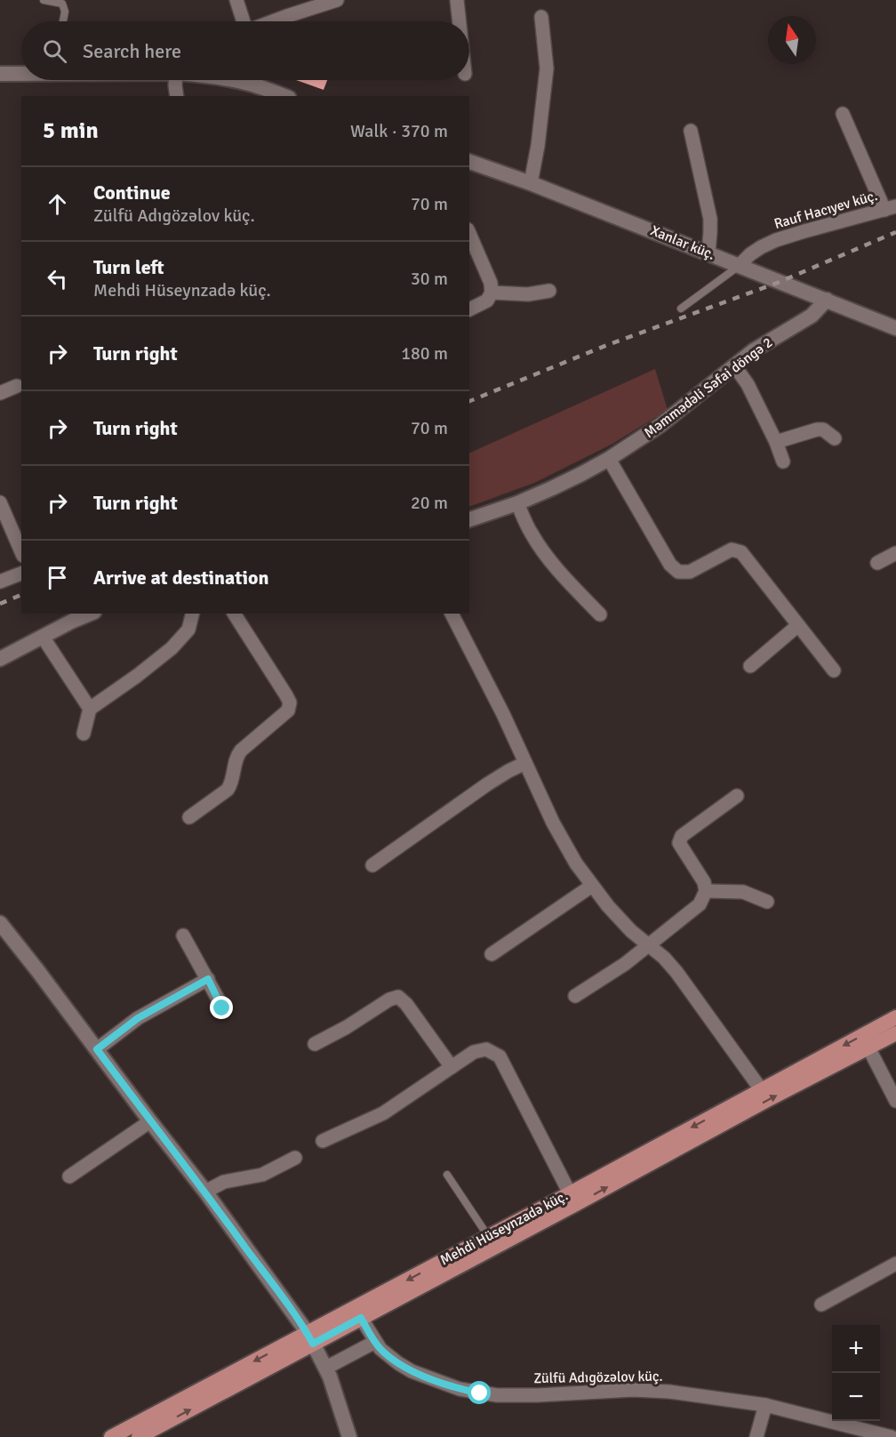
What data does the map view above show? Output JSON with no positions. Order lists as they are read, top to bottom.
{
  "streets": {
    "main road": ["Mehdi Hüseynzadə küç."],
    "street": [
      "Rauf Hacıyev küç.",
      "Xanlar küç.",
      "Məmmədəli Səfai döngə 2",
      "Zülfü Adıgözəlov küç."
    ]
  },
  "crossings": [
    ["Rauf Hacıyev küç.", "Xanlar küç."],
    ["Xanlar küç.", "Məmmədəli Səfai döngə 2"],
    ["Mehdi Hüseynzadə küç.", "Zülfü Adıgözəlov küç."]
  ],
  "north": "top",
  "page": {
    "search": "Search here",
    "heading": ["5 min", "Walk · 370 m"],
    "list": [
      ["Continue", "Zülfü Adıgözəlov küç.", "70 m"],
      ["Turn left", "Mehdi Hüseynzadə küç.", "30 m"],
      ["Turn right", "180 m"],
      ["Turn right", "70 m"],
      ["Turn right", "20 m"],
      "Arrive at destination"
    ],
    "map_buttons": ["+", "−"]
  }
}
